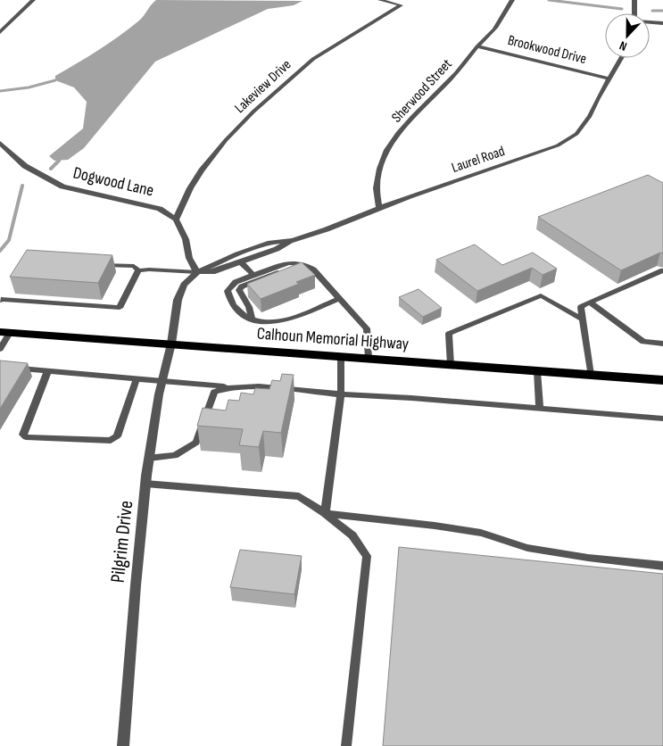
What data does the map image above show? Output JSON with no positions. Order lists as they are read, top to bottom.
{
  "streets": {
    "highway": ["Calhoun Memorial Highway"],
    "street": [
      "Brookwood Drive",
      "Lakeview Drive",
      "Sherwood Street",
      "Laurel Road",
      "Dogwood Lane",
      "Pilgrim Drive"
    ]
  },
  "crossings": [
    ["Brookwood Drive", "Sherwood Street"],
    ["Brookwood Drive", "Laurel Road"],
    ["Lakeview Drive", "Dogwood Lane"],
    ["Sherwood Street", "Laurel Road"],
    ["Laurel Road", "Dogwood Lane"],
    ["Calhoun Memorial Highway", "Pilgrim Drive"]
  ],
  "north": "bottom"
}
